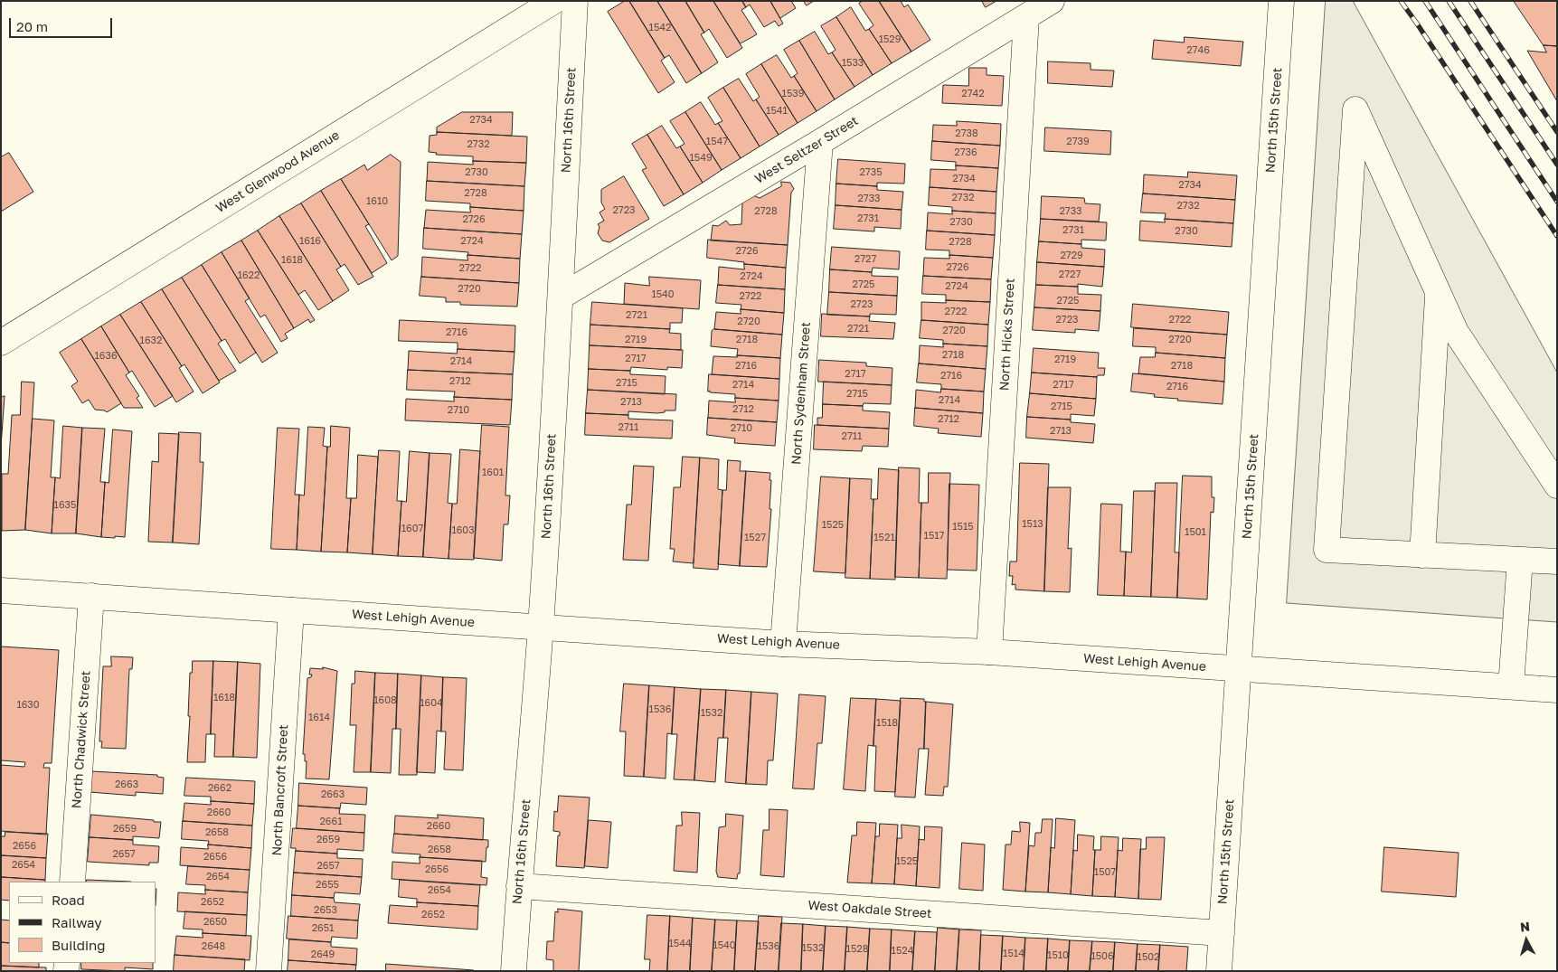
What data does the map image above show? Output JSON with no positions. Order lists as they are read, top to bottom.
{
  "streets": {
    "street": [
      "North 16th Street",
      "North 15th Street",
      "West Seltzer Street",
      "West Glenwood Avenue",
      "North Hicks Street",
      "North Sydenham Street",
      "West Lehigh Avenue",
      "North Chadwick Street",
      "North Bancroft Street",
      "West Oakdale Street"
    ]
  },
  "crossings": [
    ["North 16th Street", "West Seltzer Street"],
    ["North 16th Street", "West Lehigh Avenue"],
    ["North 16th Street", "West Oakdale Street"],
    ["North 15th Street", "West Lehigh Avenue"],
    ["North 15th Street", "West Oakdale Street"],
    ["West Seltzer Street", "North Hicks Street"],
    ["West Seltzer Street", "North Sydenham Street"],
    ["North Hicks Street", "West Lehigh Avenue"],
    ["North Sydenham Street", "West Lehigh Avenue"],
    ["West Lehigh Avenue", "North Chadwick Street"],
    ["West Lehigh Avenue", "North Bancroft Street"]
  ],
  "house_numbers": [
    "1542",
    "1529",
    "2746",
    "1533",
    "1539",
    "2742",
    "1541",
    "2734",
    "2738",
    "1547",
    "2739",
    "2732",
    "2736",
    "1549",
    "2730",
    "2735",
    "2734",
    "2734",
    "2728",
    "2732",
    "2733",
    "1610",
    "2732",
    "2723",
    "2728",
    "2733",
    "2731",
    "2726",
    "2730",
    "2731",
    "2730",
    "1616",
    "2724",
    "2728",
    "2726",
    "2729",
    "2727",
    "1618",
    "2726",
    "2722",
    "2727",
    "1622",
    "2724",
    "2725",
    "2724",
    "2720",
    "1540",
    "2722",
    "2725",
    "2723",
    "2722",
    "2721",
    "2723",
    "2722",
    "2720",
    "2721",
    "2720",
    "2716",
    "2719",
    "2718",
    "2720",
    "1632",
    "2718",
    "1636",
    "2717",
    "2719",
    "2714",
    "2716",
    "2718",
    "2717",
    "2716",
    "2712",
    "2715",
    "2714",
    "2717",
    "2716",
    "2715",
    "2714",
    "2713",
    "2715",
    "2712",
    "2710",
    "2712",
    "2711",
    "2710",
    "2713",
    "2711",
    "1601",
    "1635",
    "1513",
    "1525",
    "1515",
    "1607",
    "1603",
    "1501",
    "1517",
    "1527",
    "1521",
    "1618",
    "1608",
    "1604",
    "1630",
    "1536",
    "1532",
    "1614",
    "1518",
    "2663",
    "2662",
    "2663",
    "2660",
    "2661",
    "2660",
    "2659",
    "2658",
    "2659",
    "2656",
    "2658",
    "2657",
    "2656",
    "1525",
    "2654",
    "2657",
    "2656",
    "1507",
    "2654",
    "2655",
    "2654",
    "2652",
    "2653",
    "2652",
    "2650",
    "2651",
    "1544",
    "1540",
    "2648",
    "1536",
    "1532",
    "1528",
    "1524",
    "1514",
    "2649",
    "1510",
    "1506",
    "1502"
  ],
  "legend": ["Road", "Railway", "Building"],
  "scale_bar": "20 m",
  "north": "top"
}
